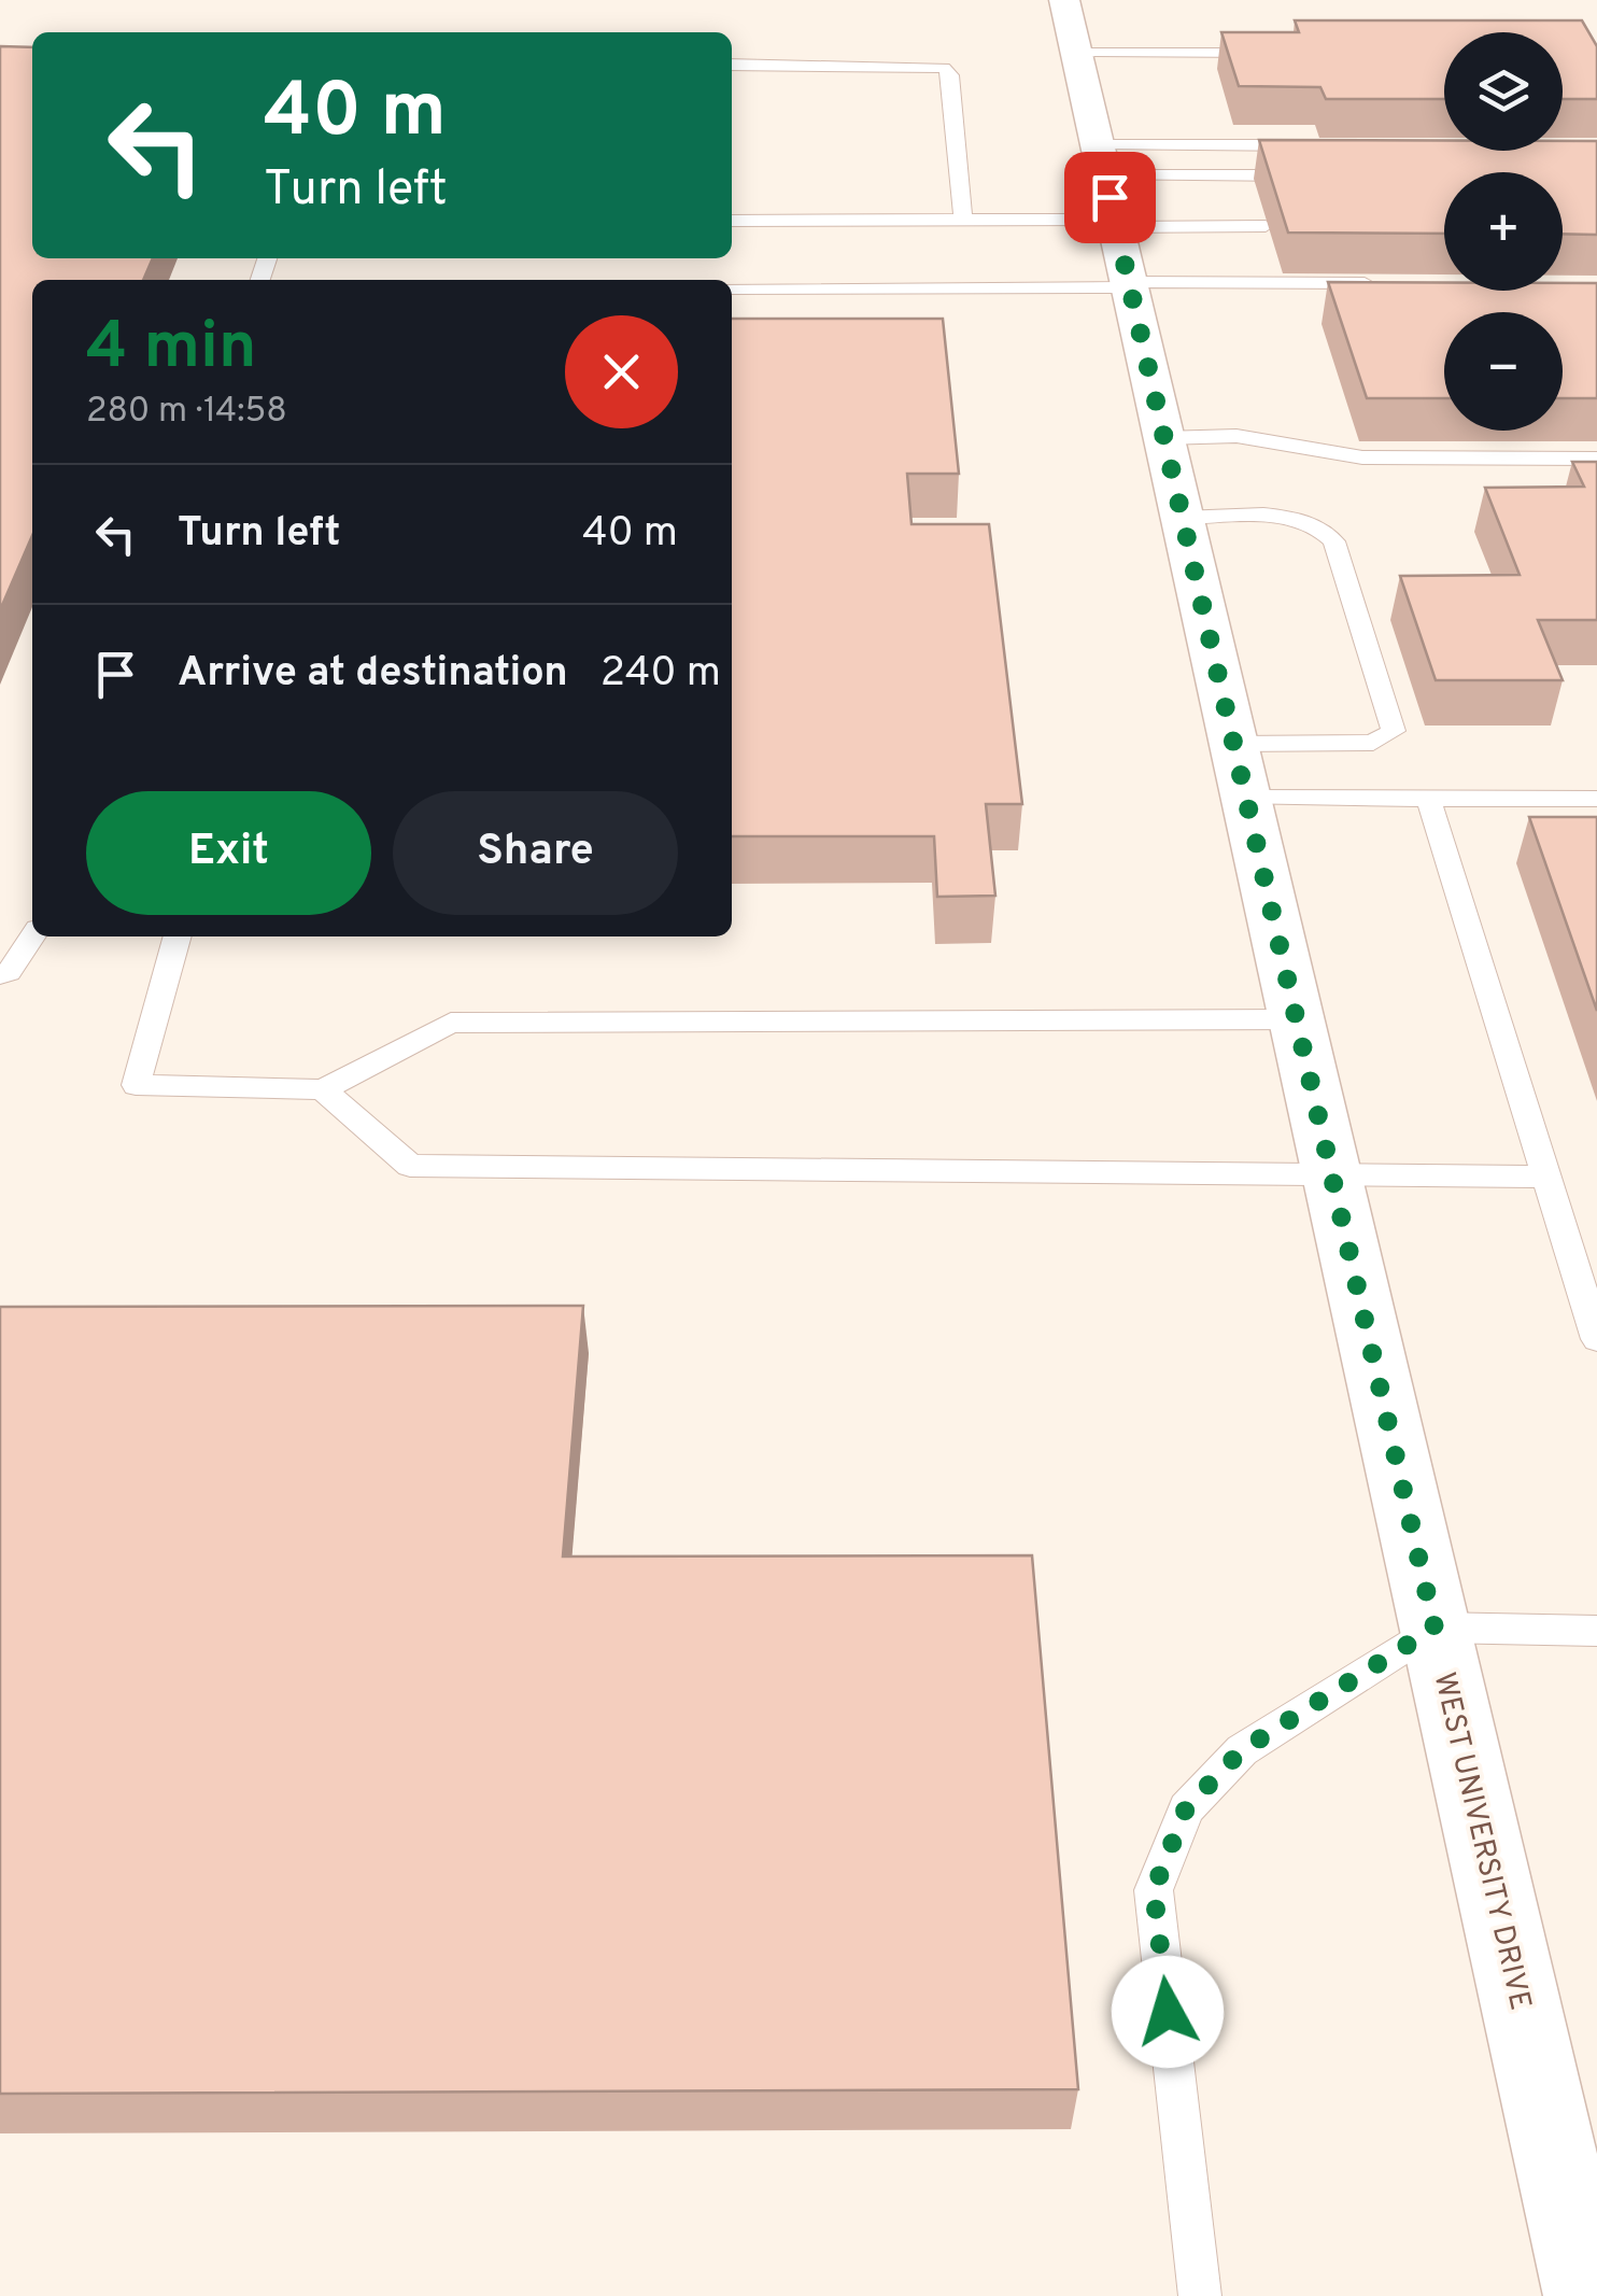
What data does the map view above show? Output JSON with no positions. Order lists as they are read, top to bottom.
{
  "streets": {
    "street": ["WEST UNIVERSITY DRIVE"]
  },
  "page": {
    "map_buttons": ["+", "−"],
    "turn": ["40 m", "Turn left"],
    "heading": ["4 min", "280 m · 14:58"],
    "list": [
      {
        "name": "Turn left",
        "value": "40 m"
      },
      {
        "name": "Arrive at destination",
        "value": "240 m"
      }
    ],
    "buttons": ["Exit", "Share"]
  }
}
